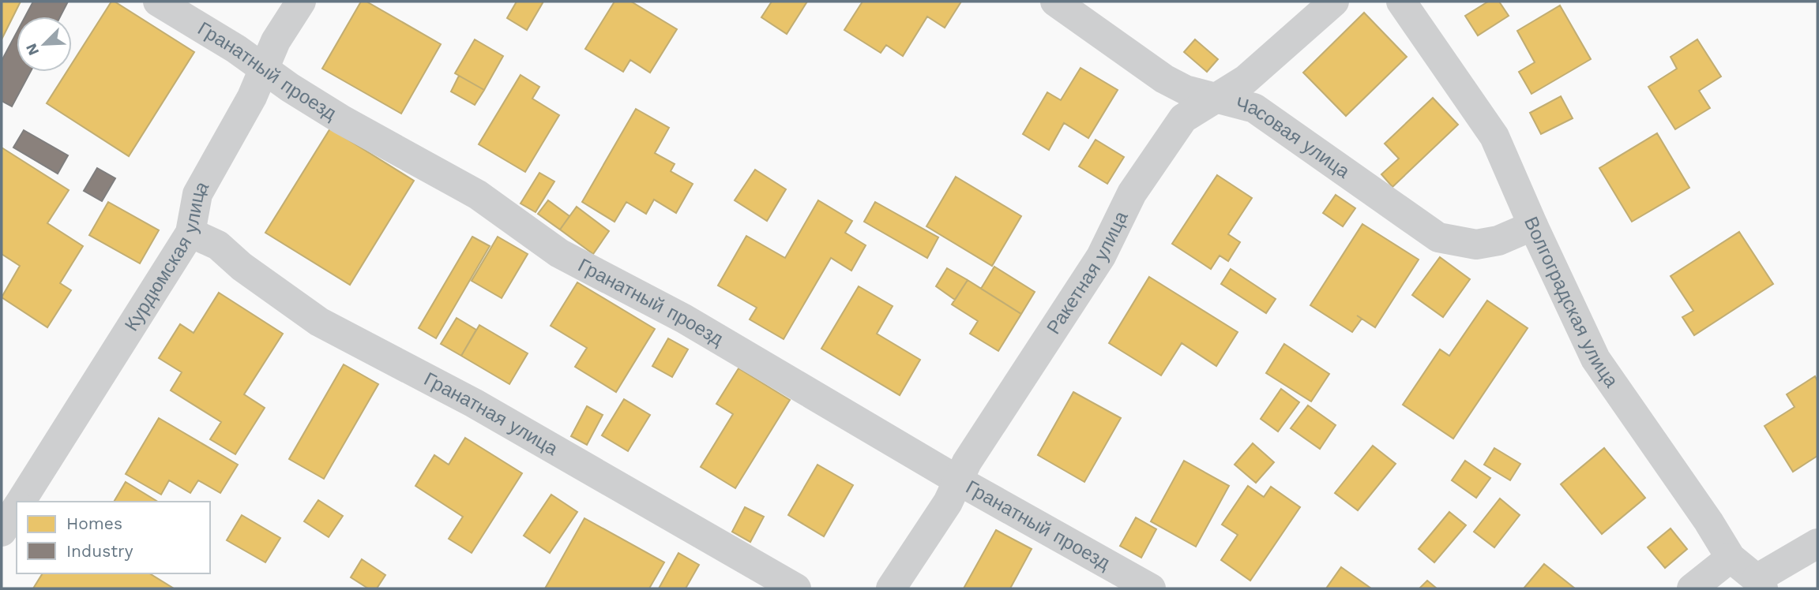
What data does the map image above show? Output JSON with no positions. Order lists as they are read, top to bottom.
{
  "streets": {
    "street": [
      "Гранатный проезд",
      "Часовая улица",
      "Курдюмская улица",
      "Ракетная улица",
      "Волгоградская улица",
      "Гранатная улица"
    ]
  },
  "crossings": [
    ["Гранатный проезд", "Курдюмская улица"],
    ["Гранатный проезд", "Ракетная улица"],
    ["Часовая улица", "Ракетная улица"],
    ["Часовая улица", "Волгоградская улица"],
    ["Курдюмская улица", "Гранатная улица"]
  ],
  "legend": ["Homes", "Industry"],
  "north": "bottom left"
}
